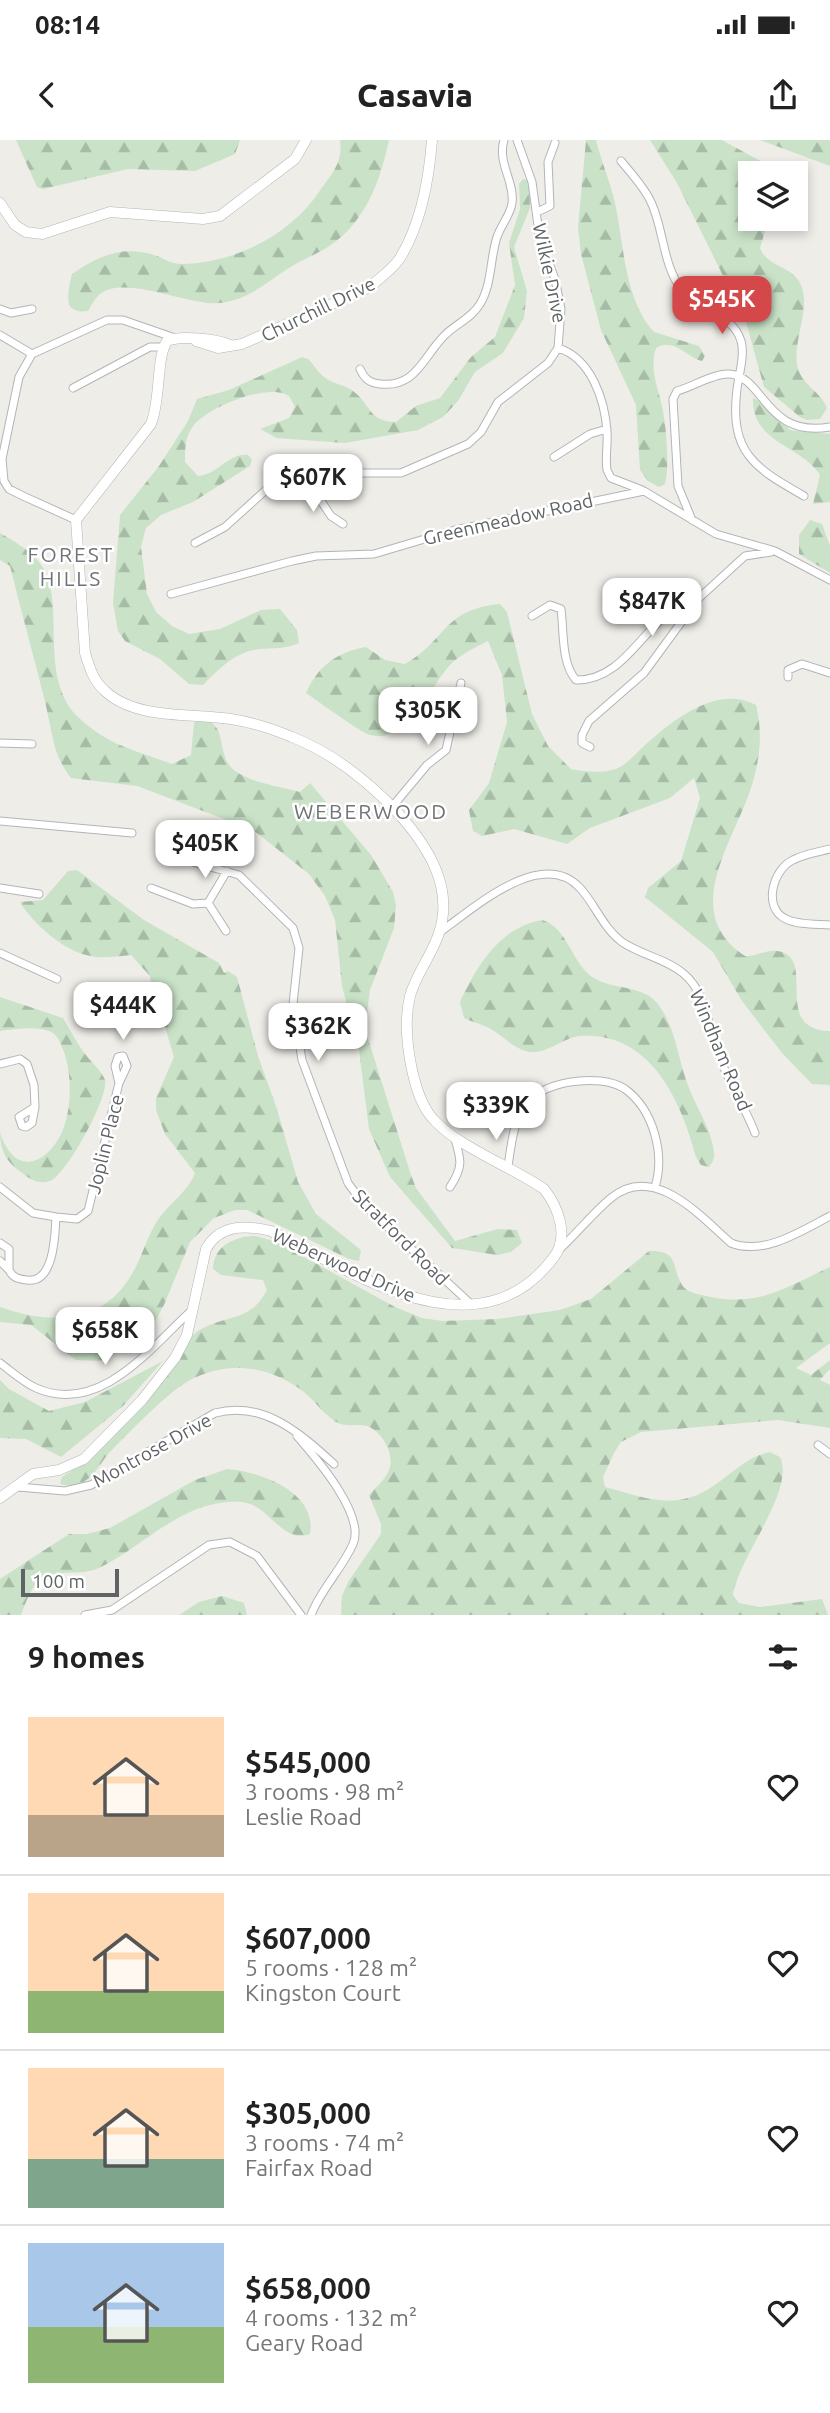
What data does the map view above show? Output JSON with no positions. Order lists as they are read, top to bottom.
{
  "streets": {
    "street": [
      "Wilkie Drive",
      "Churchill Drive",
      "Greenmeadow Road",
      "Windham Road",
      "Joplin Place",
      "Stratford Road",
      "Weberwood Drive",
      "Montrose Drive"
    ]
  },
  "crossings": [
    ["Stratford Road", "Weberwood Drive"],
    ["Weberwood Drive", "Montrose Drive"]
  ],
  "districts": ["FOREST HILLS", "WEBERWOOD"],
  "scale_bar": "100 m",
  "page": {
    "status": "08:14",
    "header": "Casavia",
    "price": [
      "$545K",
      "$607K",
      "$847K",
      "$305K",
      "$405K",
      "$444K",
      "$362K",
      "$339K",
      "$658K"
    ],
    "scale": "100 m",
    "heading": "9 homes",
    "list": [
      {
        "name": "$545,000",
        "note": "3 rooms · 98 m² · Leslie Road"
      },
      {
        "name": "$607,000",
        "note": "5 rooms · 128 m² · Kingston Court"
      },
      {
        "name": "$305,000",
        "note": "3 rooms · 74 m² · Fairfax Road"
      },
      {
        "name": "$658,000",
        "note": "4 rooms · 132 m² · Geary Road"
      }
    ]
  }
}
